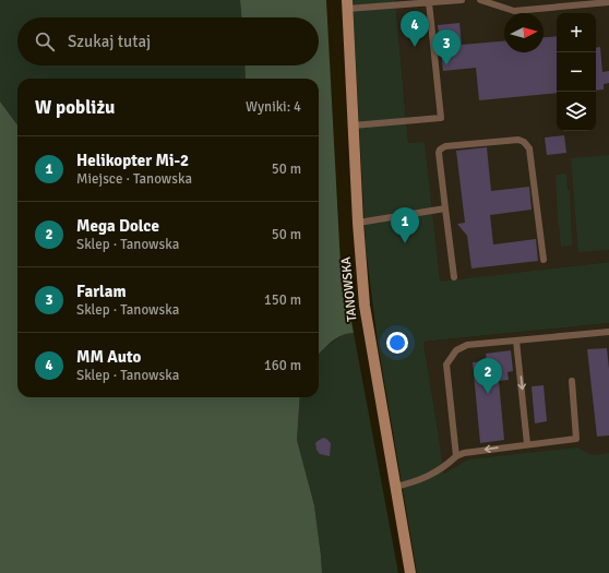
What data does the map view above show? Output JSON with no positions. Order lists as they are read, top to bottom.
{
  "streets": {
    "main road": ["TANOWSKA"]
  },
  "north": "right",
  "page": {
    "pins": [
      "4",
      "3",
      "1",
      "2"
    ],
    "map_buttons": ["+", "−"],
    "search": "Szukaj tutaj",
    "heading": ["W pobliżu", "Wyniki: 4"],
    "list": [
      {
        "mark": "1",
        "name": "Helikopter Mi-2",
        "note": "Miejsce · Tanowska",
        "value": "50 m"
      },
      {
        "mark": "2",
        "name": "Mega Dolce",
        "note": "Sklep · Tanowska",
        "value": "50 m"
      },
      {
        "mark": "3",
        "name": "Farlam",
        "note": "Sklep · Tanowska",
        "value": "150 m"
      },
      {
        "mark": "4",
        "name": "MM Auto",
        "note": "Sklep · Tanowska",
        "value": "160 m"
      }
    ]
  }
}
